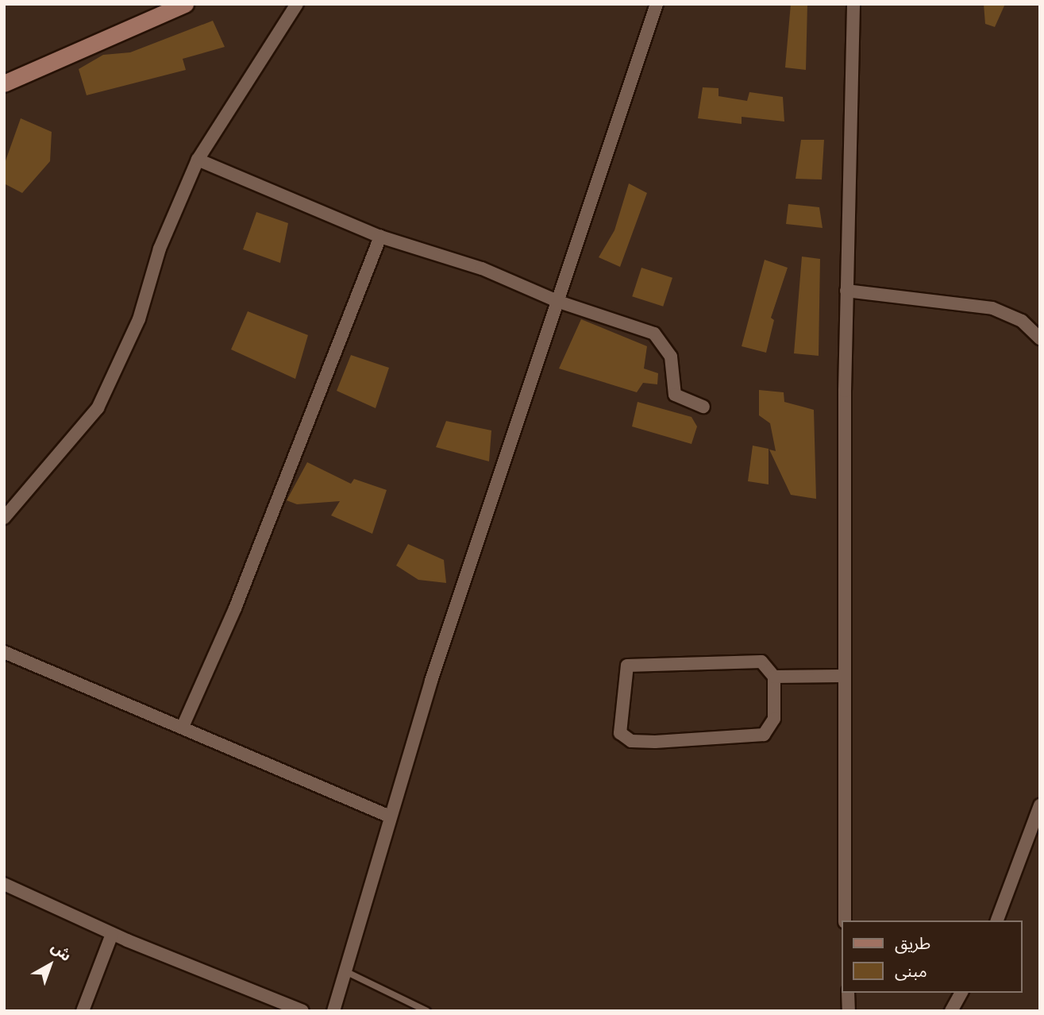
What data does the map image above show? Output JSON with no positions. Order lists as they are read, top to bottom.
{
  "legend": ["طريق", "مبنى"],
  "north": "top right"
}
